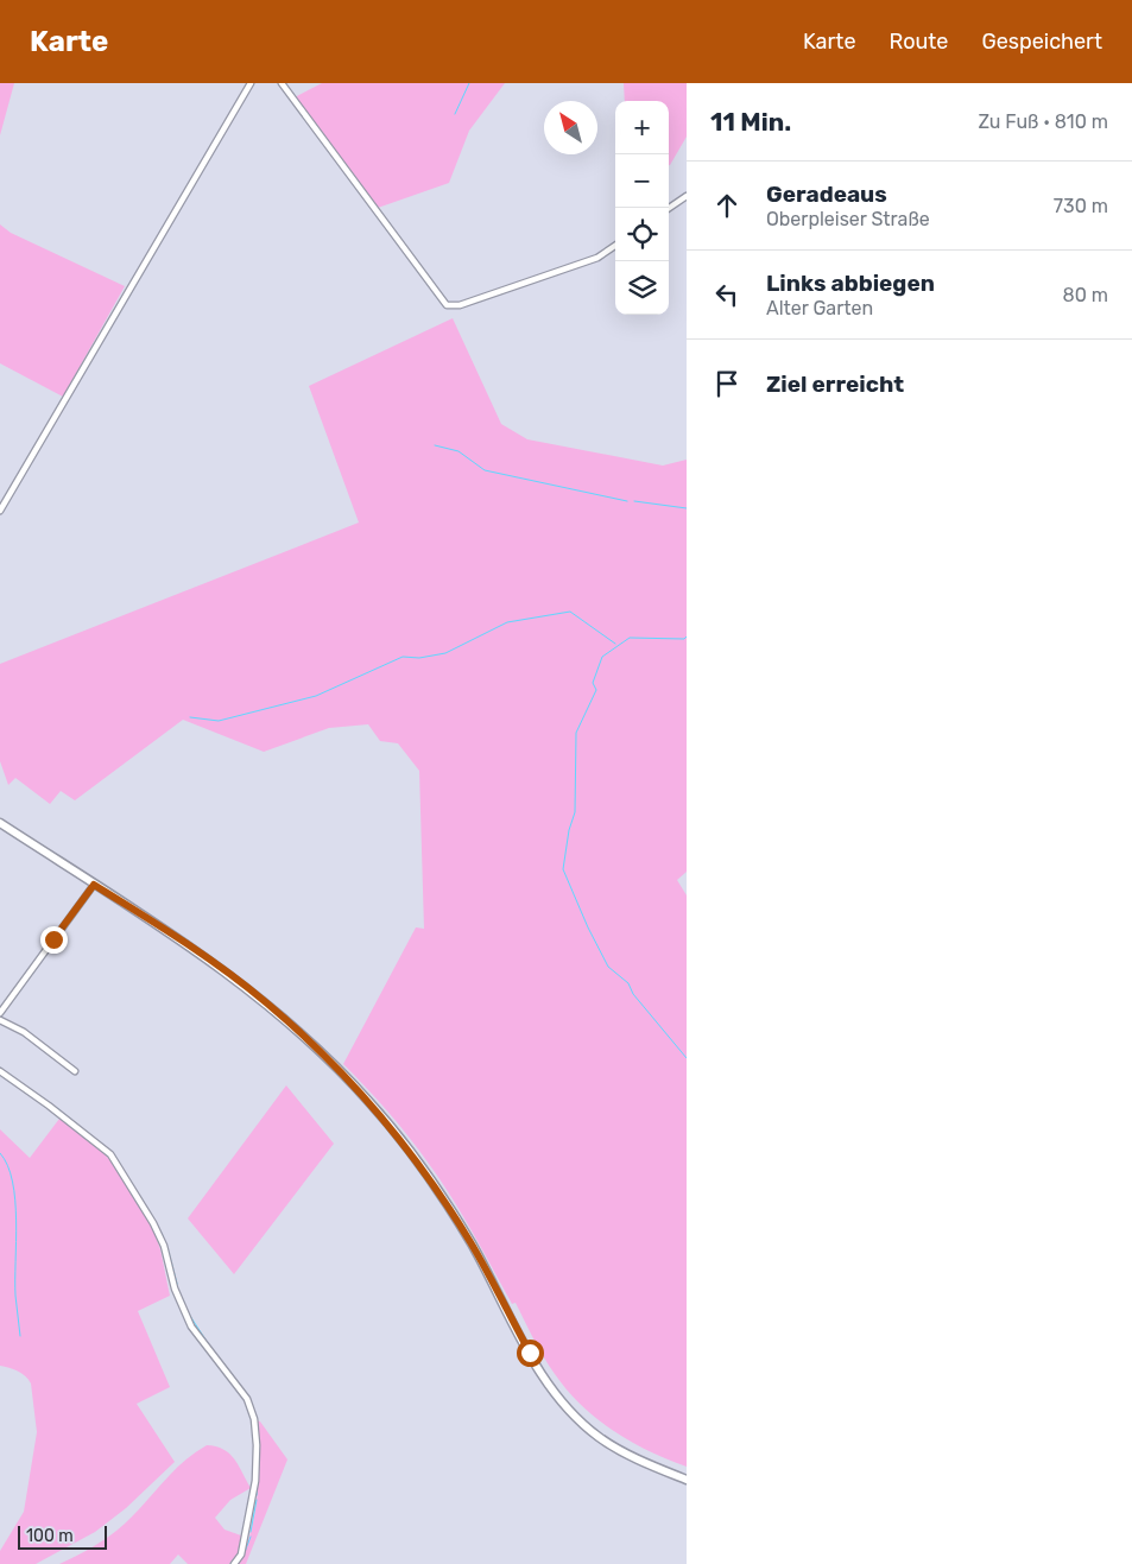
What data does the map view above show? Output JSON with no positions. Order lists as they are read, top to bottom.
{
  "scale_bar": "100 m",
  "north": "top left",
  "page": {
    "header": "Karte",
    "nav": ["Karte", "Route", "Gespeichert"],
    "heading": ["11 Min.", "Zu Fuß · 810 m"],
    "map_buttons": ["+", "−"],
    "list": [
      ["Geradeaus", "Oberpleiser Straße", "730 m"],
      ["Links abbiegen", "Alter Garten", "80 m"],
      "Ziel erreicht"
    ],
    "scale": "100 m"
  }
}
